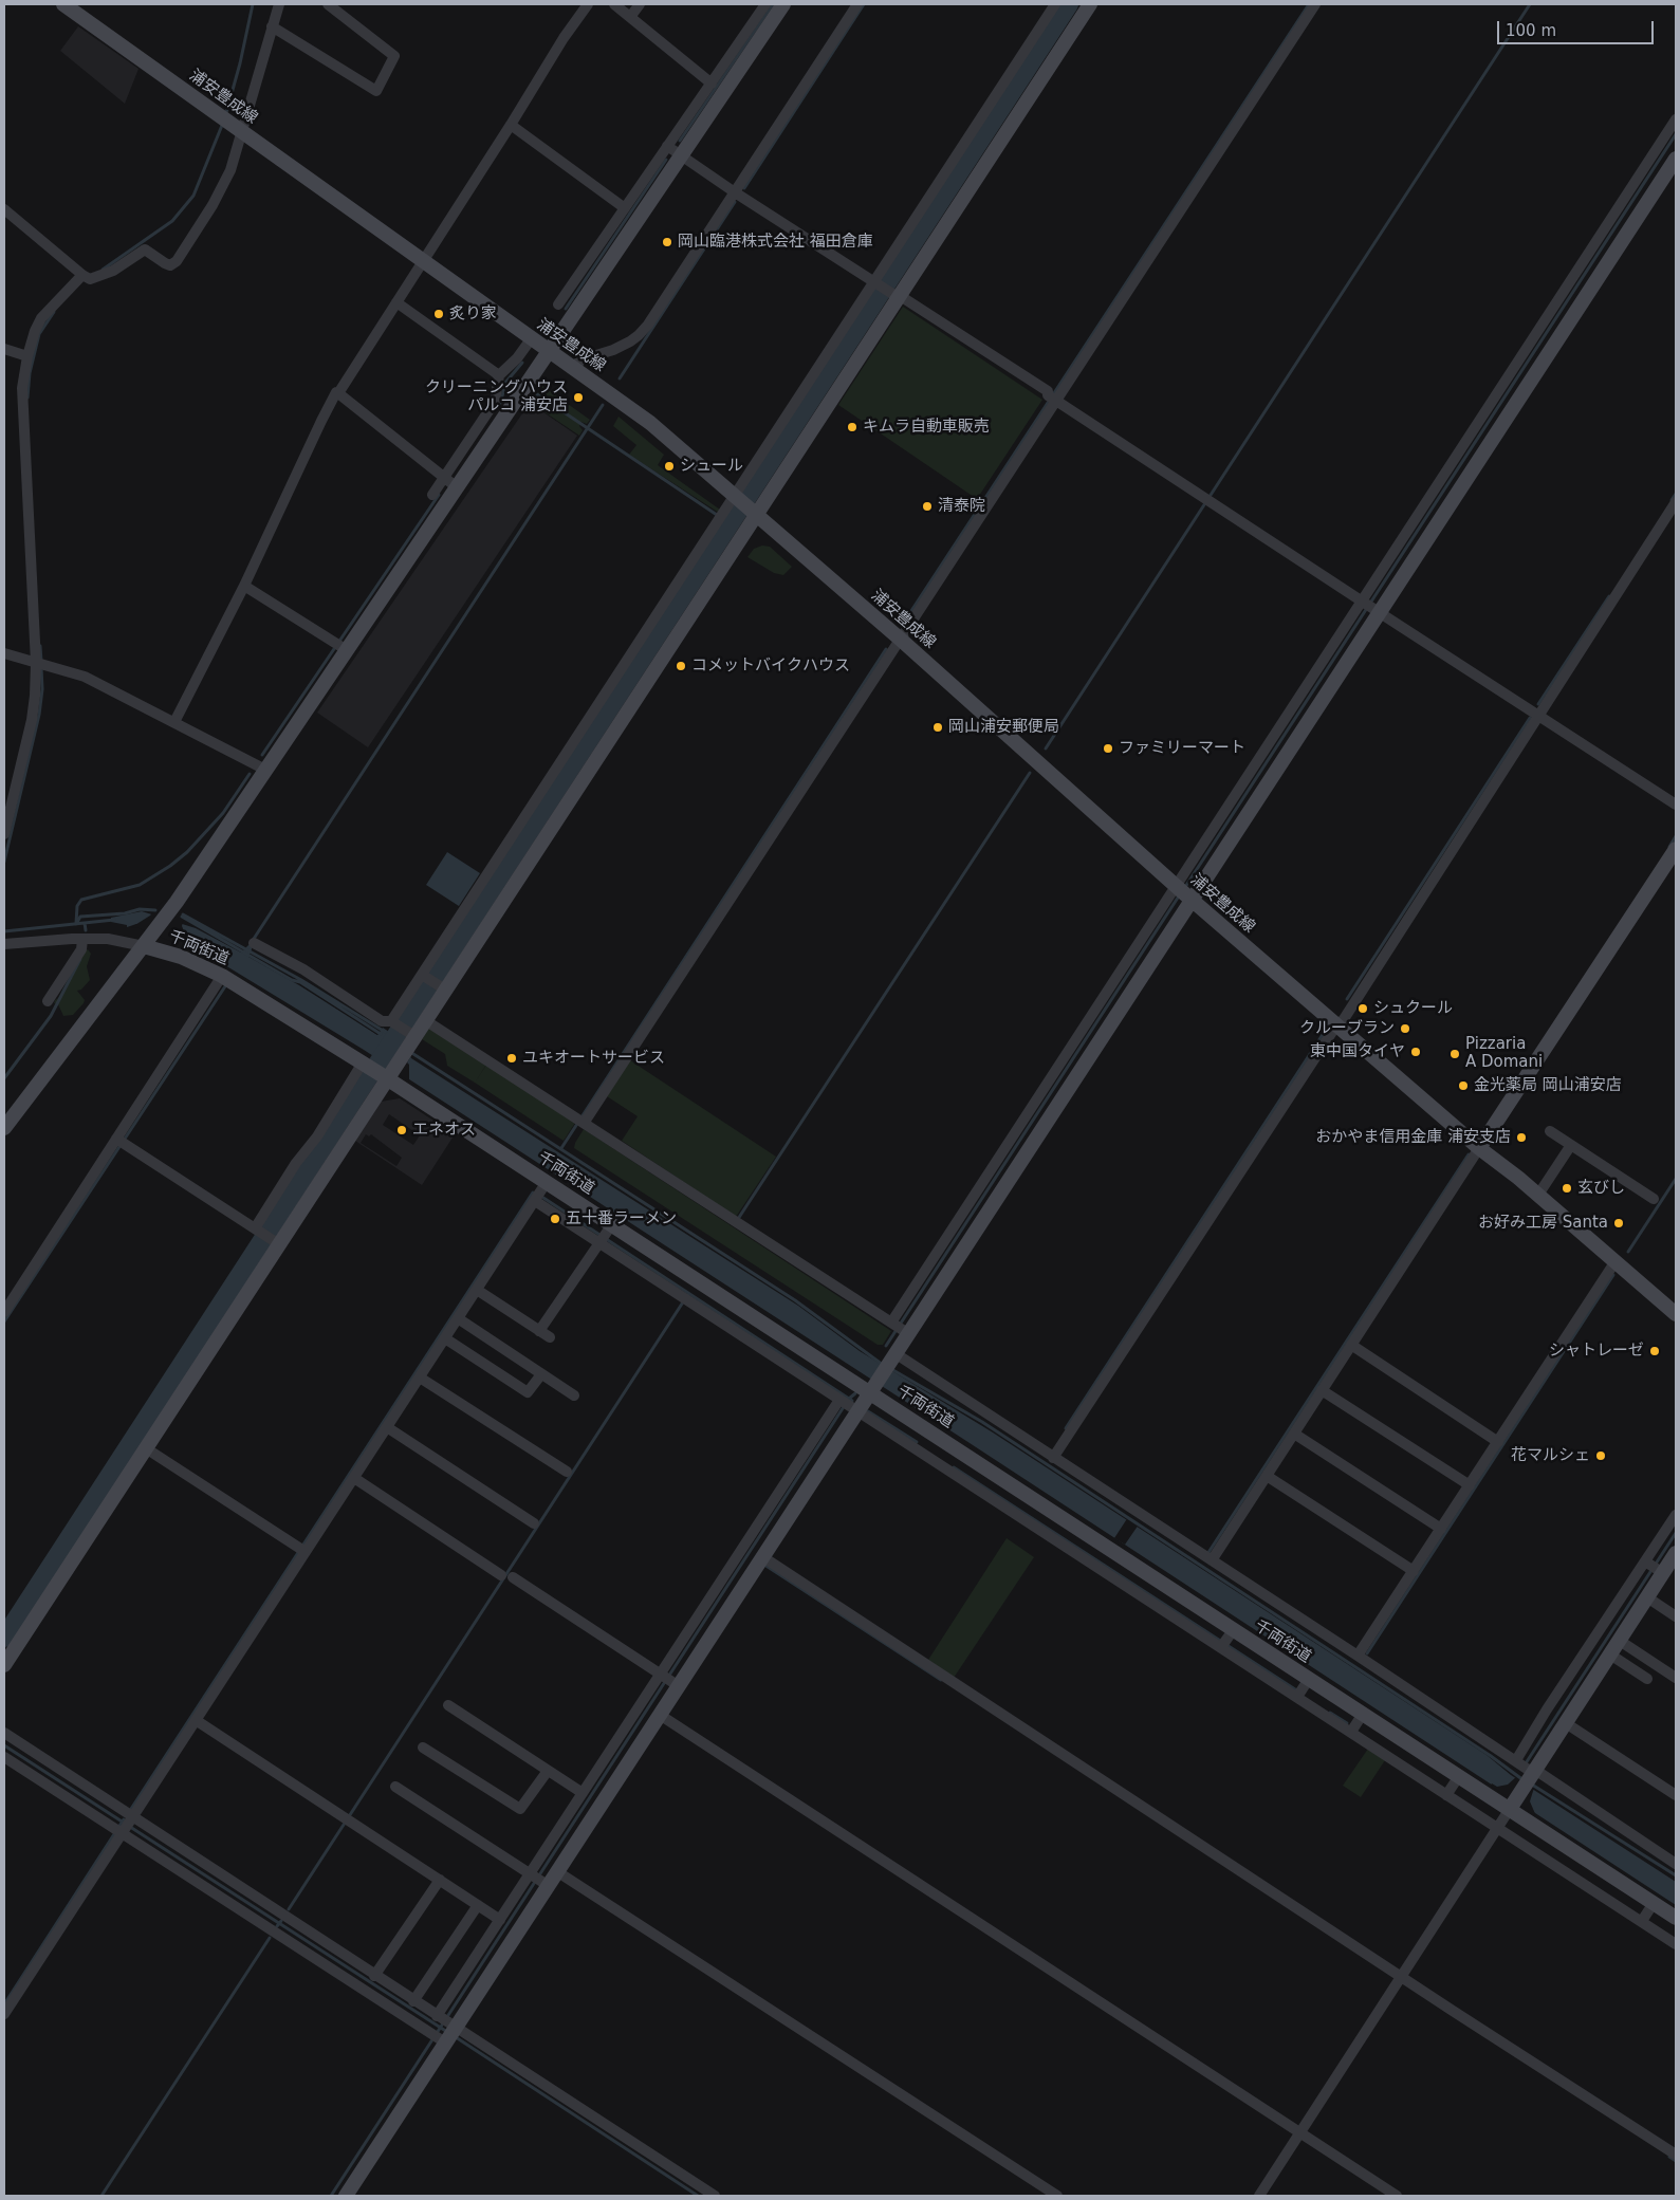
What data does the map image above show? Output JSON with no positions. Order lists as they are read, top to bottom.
{
  "streets": {
    "street": ["浦安豊成線", "千両街道"]
  },
  "places": [
    "岡山臨港株式会社 福田倉庫",
    "炙り家",
    "クリーニングハウス パルコ 浦安店",
    "キムラ自動車販売",
    "シュール",
    "清泰院",
    "コメットバイクハウス",
    "岡山浦安郵便局",
    "ファミリーマート",
    "シュクール",
    "クルーブラン",
    "東中国タイヤ",
    "Pizzaria A Domani",
    "ユキオートサービス",
    "金光薬局 岡山浦安店",
    "エネオス",
    "おかやま信用金庫 浦安支店",
    "玄びし",
    "五十番ラーメン",
    "お好み工房 Santa",
    "シャトレーゼ",
    "花マルシェ"
  ],
  "scale_bar": "100 m"
}
